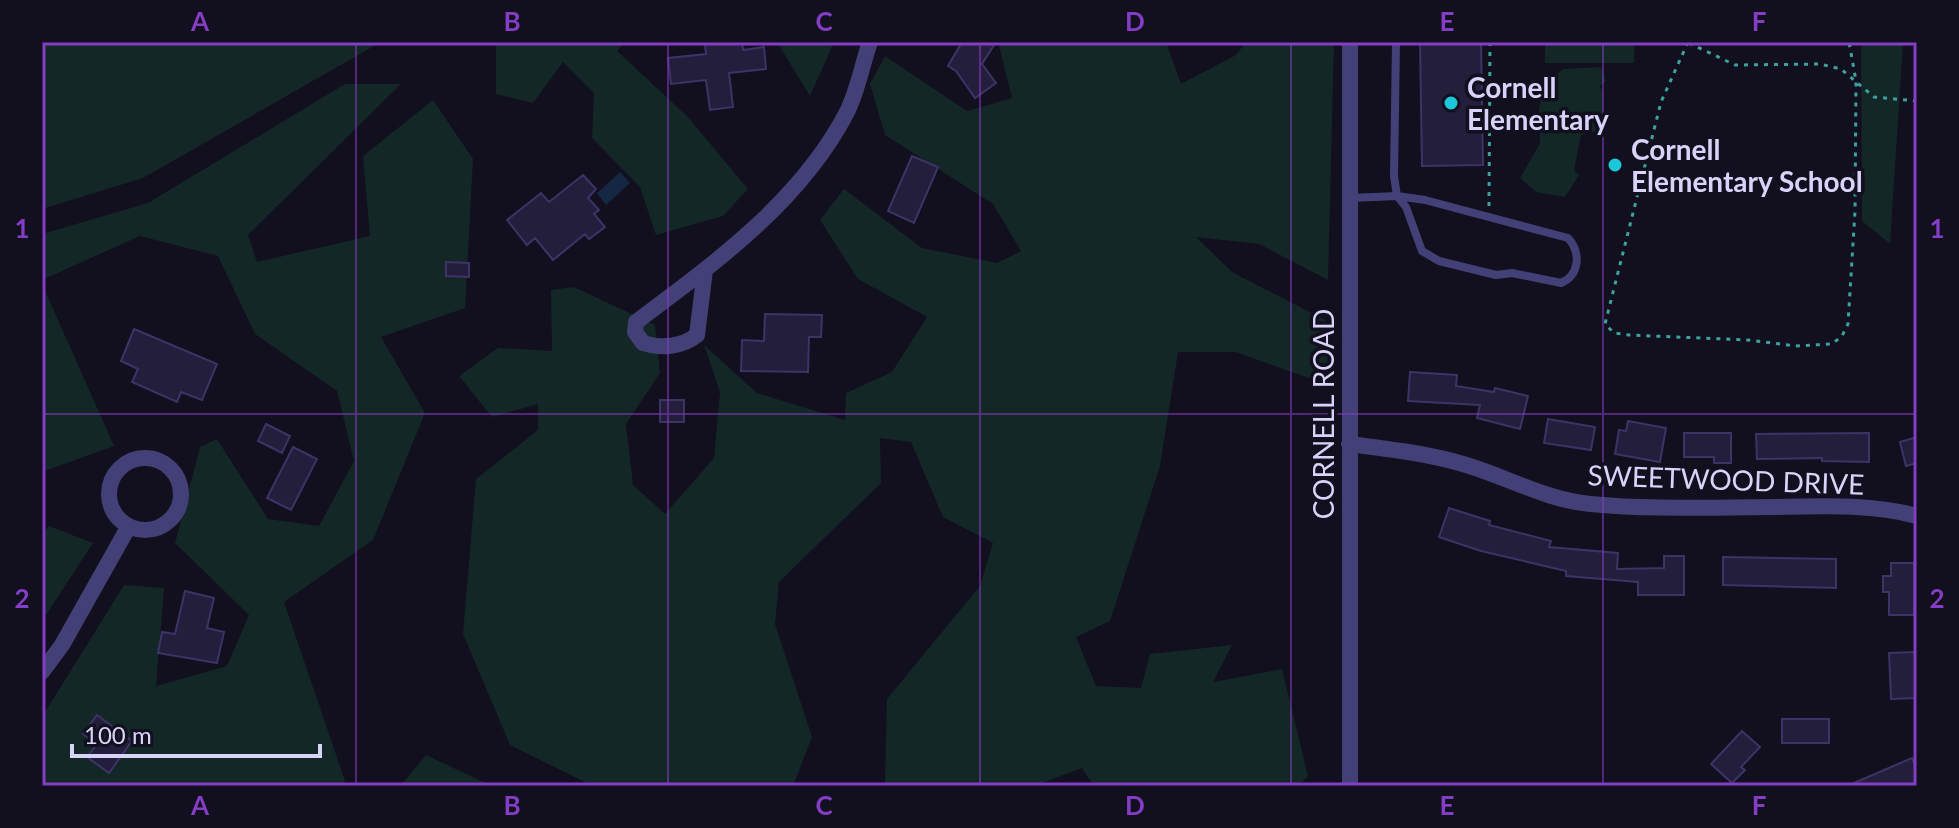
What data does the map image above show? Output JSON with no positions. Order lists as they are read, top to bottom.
{
  "streets": {
    "street": ["CORNELL ROAD", "SWEETWOOD DRIVE"]
  },
  "crossings": [
    ["CORNELL ROAD", "SWEETWOOD DRIVE"]
  ],
  "places": ["Cornell Elementary", "Cornell Elementary School"],
  "scale_bar": "100 m",
  "grid": {
    "columns": [
      "A",
      "B",
      "C",
      "D",
      "E",
      "F"
    ],
    "rows": ["1", "2"]
  }
}
